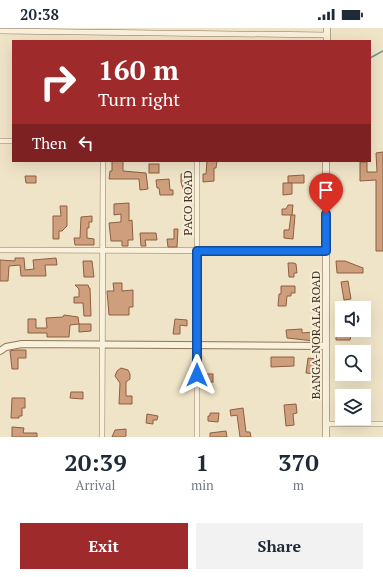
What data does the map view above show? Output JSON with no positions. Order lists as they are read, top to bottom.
{
  "streets": {
    "main road": ["BANGA-NORALA ROAD"],
    "street": ["PACO ROAD"]
  },
  "page": {
    "status": "20:38",
    "turn": ["160 m", "Turn right"],
    "then": "Then",
    "eta": [
      "20:39",
      "Arrival",
      "1",
      "min",
      "370",
      "m"
    ],
    "buttons": ["Exit", "Share"]
  }
}
